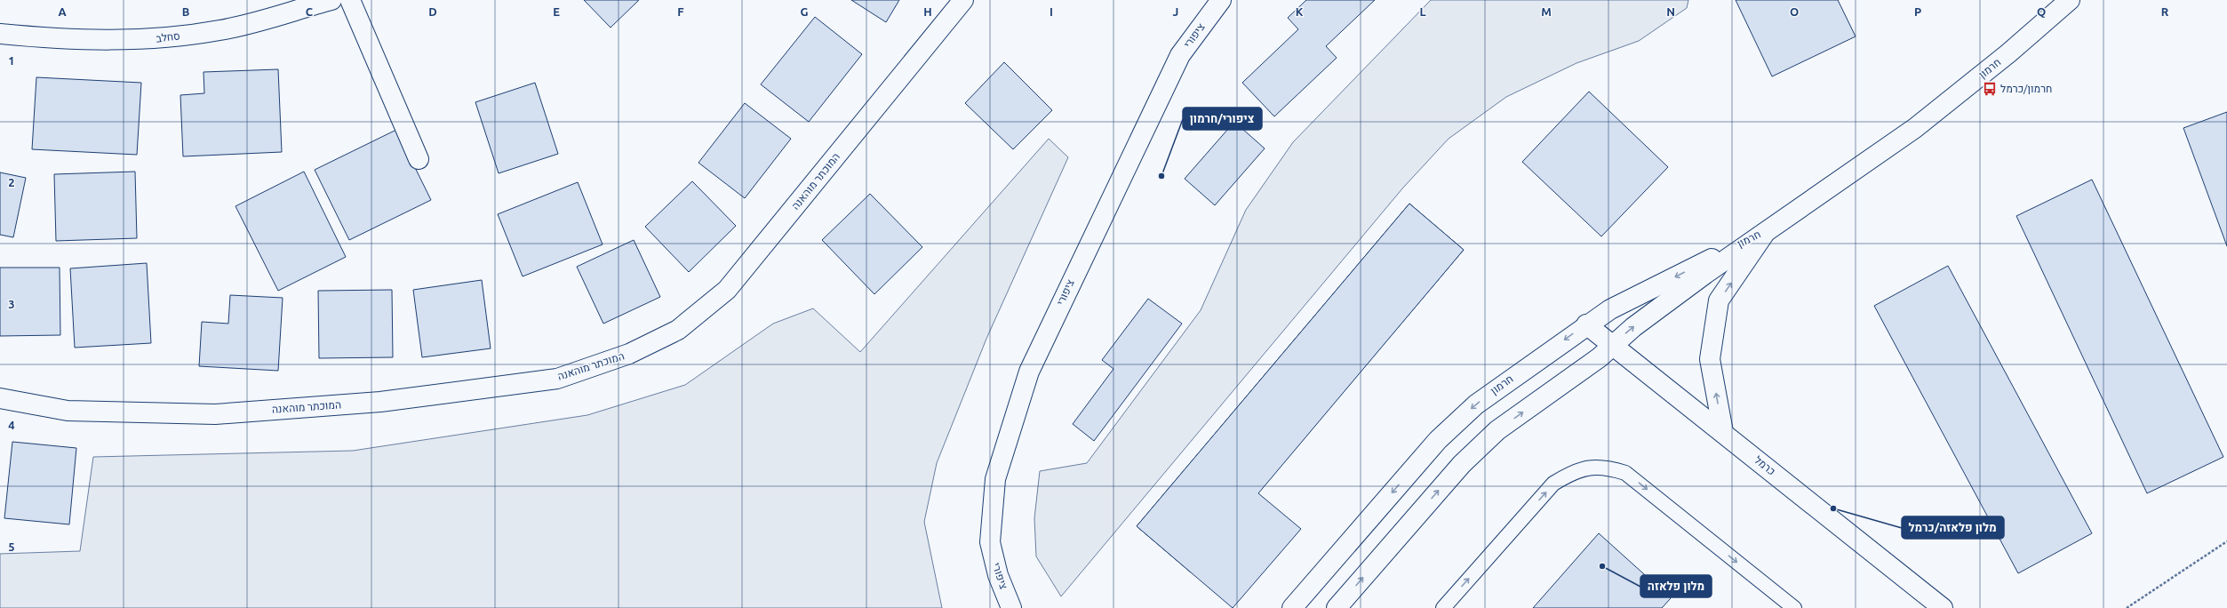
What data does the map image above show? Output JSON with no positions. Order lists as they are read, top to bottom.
{
  "streets": {
    "street": [
      "ציפורי",
      "סחלב",
      "חרמון",
      "המוכתר מוהאנה",
      "כרמל"
    ]
  },
  "crossings": [
    ["חרמון", "כרמל"]
  ],
  "places": {
    "bus stop": ["חרמון/כרמל"],
    "other": ["ציפורי/חרמון", "מלון פלאזה/כרמל", "מלון פלאזה"]
  },
  "grid": {
    "columns": [
      "A",
      "B",
      "C",
      "D",
      "E",
      "F",
      "G",
      "H",
      "I",
      "J",
      "K",
      "L",
      "M",
      "N",
      "O",
      "P",
      "Q",
      "R"
    ],
    "rows": [
      "1",
      "2",
      "3",
      "4",
      "5"
    ]
  }
}
